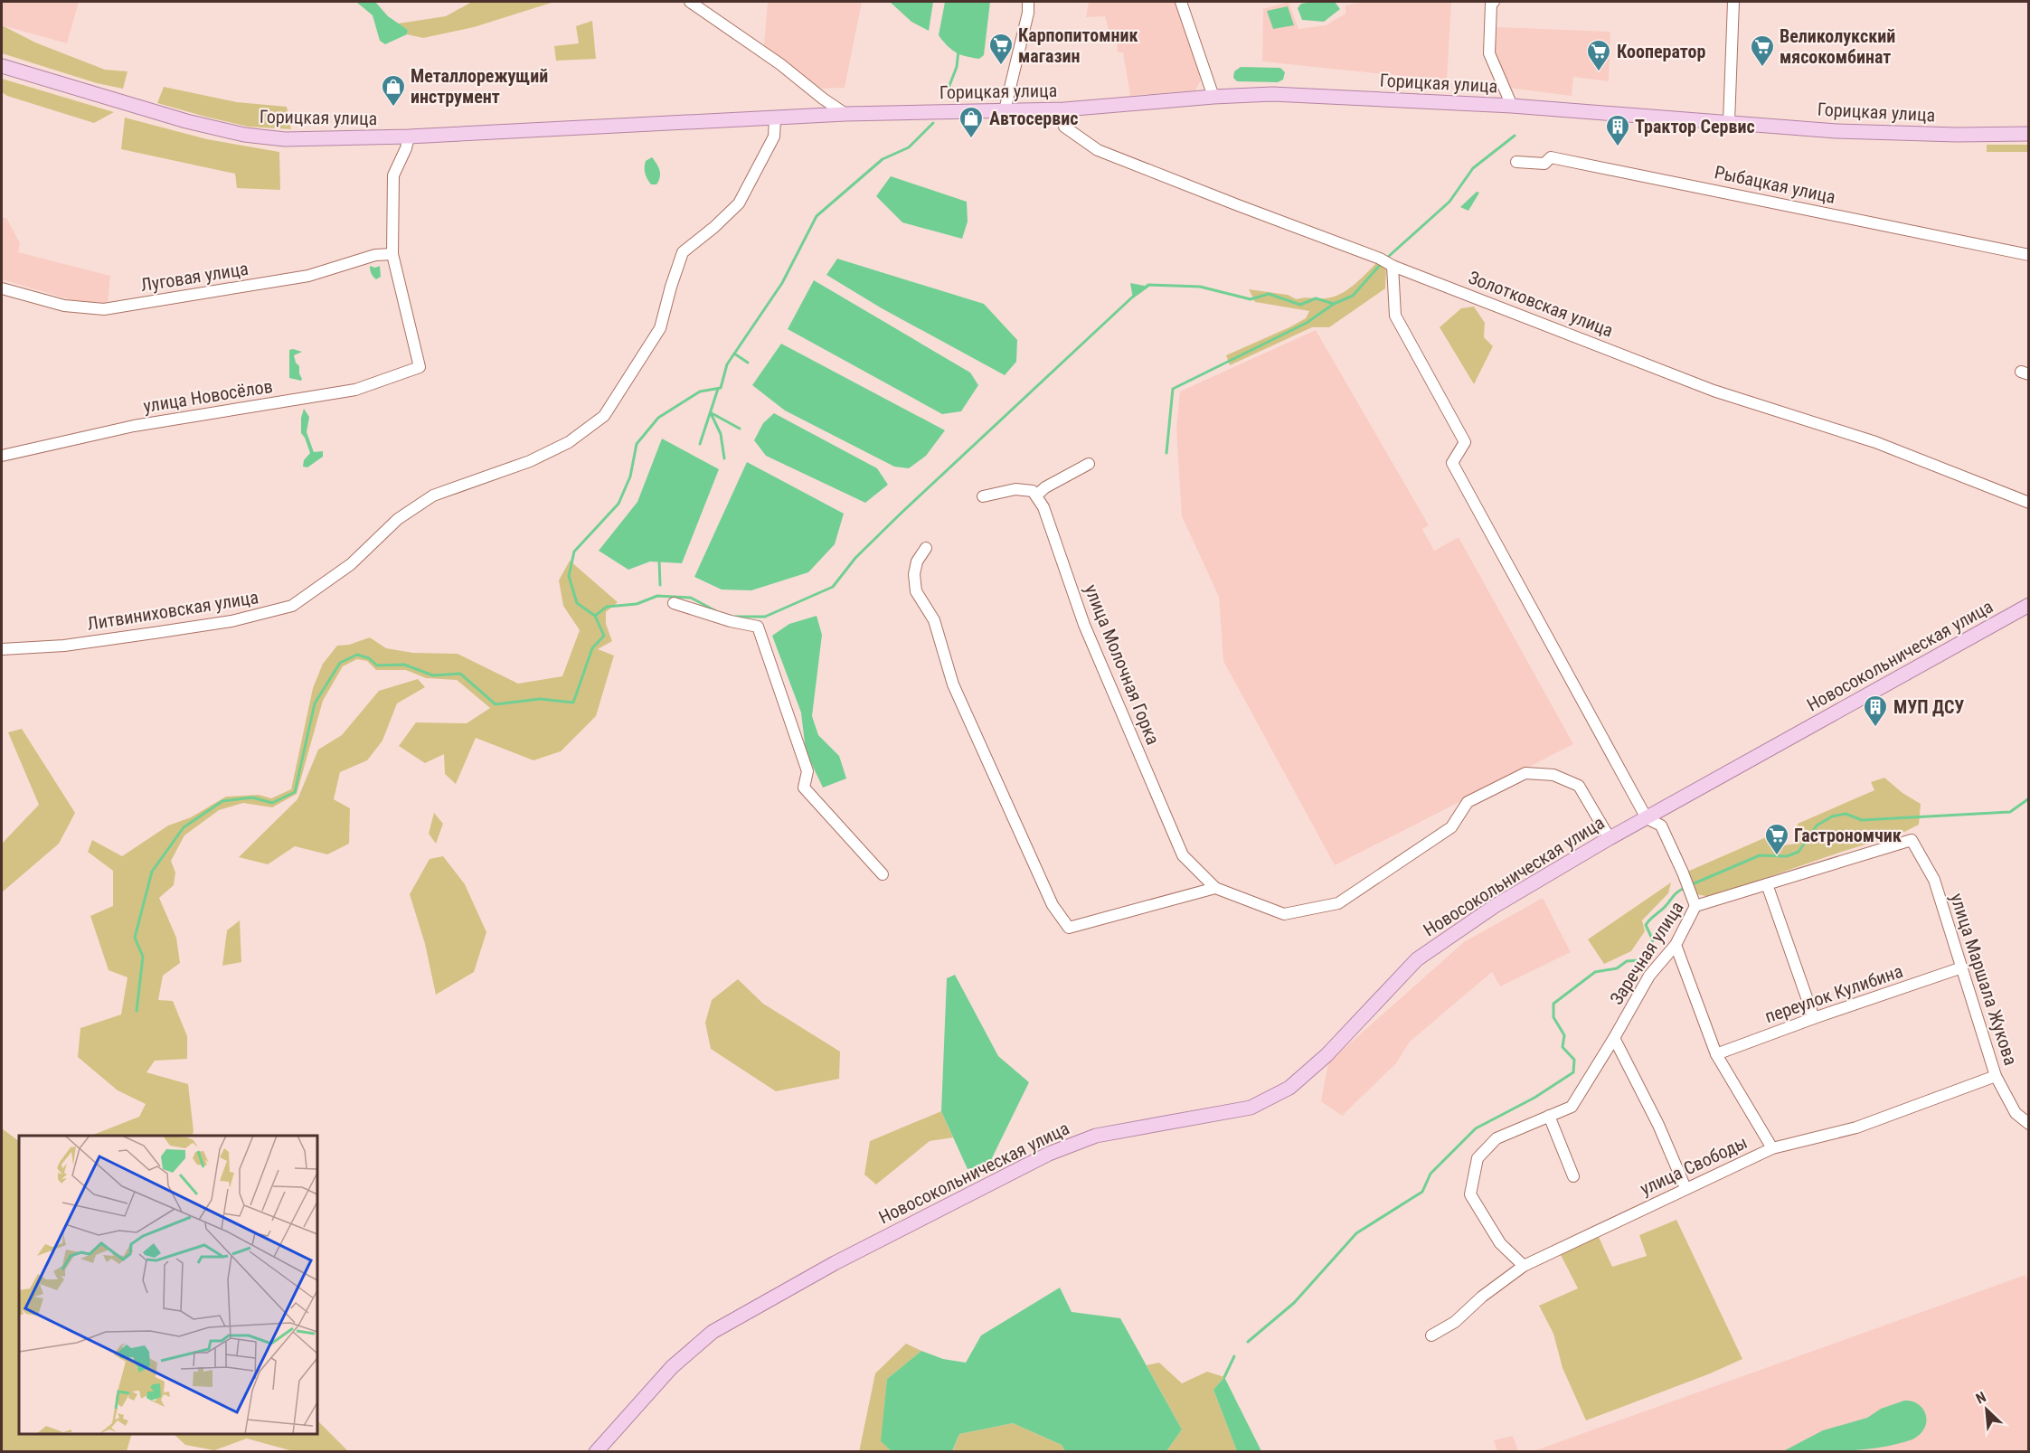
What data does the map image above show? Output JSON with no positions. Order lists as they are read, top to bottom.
{
  "streets": {
    "main road": ["Горицкая улица", "Новосокольническая улица"],
    "street": [
      "Рыбацкая улица",
      "Луговая улица",
      "Золотковская улица",
      "улица Новосёлов",
      "Литвиниховская улица",
      "улица Молочная Горка",
      "Заречная улица",
      "улица Маршала Жукова",
      "переулок Кулибина",
      "улица Свободы"
    ]
  },
  "crossings": [
    ["Горицкая улица", "Золотковская улица"],
    ["Горицкая улица", "Литвиниховская улица"],
    ["Луговая улица", "улица Новосёлов"],
    ["Заречная улица", "улица Маршала Жукова"],
    ["Заречная улица", "улица Свободы"],
    ["улица Маршала Жукова", "переулок Кулибина"],
    ["улица Маршала Жукова", "улица Свободы"]
  ],
  "places": {
    "supermarket": [
      "Карпопитомник магазин",
      "Великолукский мясокомбинат",
      "Кооператор",
      "Гастрономчик"
    ],
    "shop": ["Металлорежущий инструмент", "Автосервис"],
    "building": ["Трактор Сервис", "МУП ДСУ"]
  },
  "north": "top left"
}
